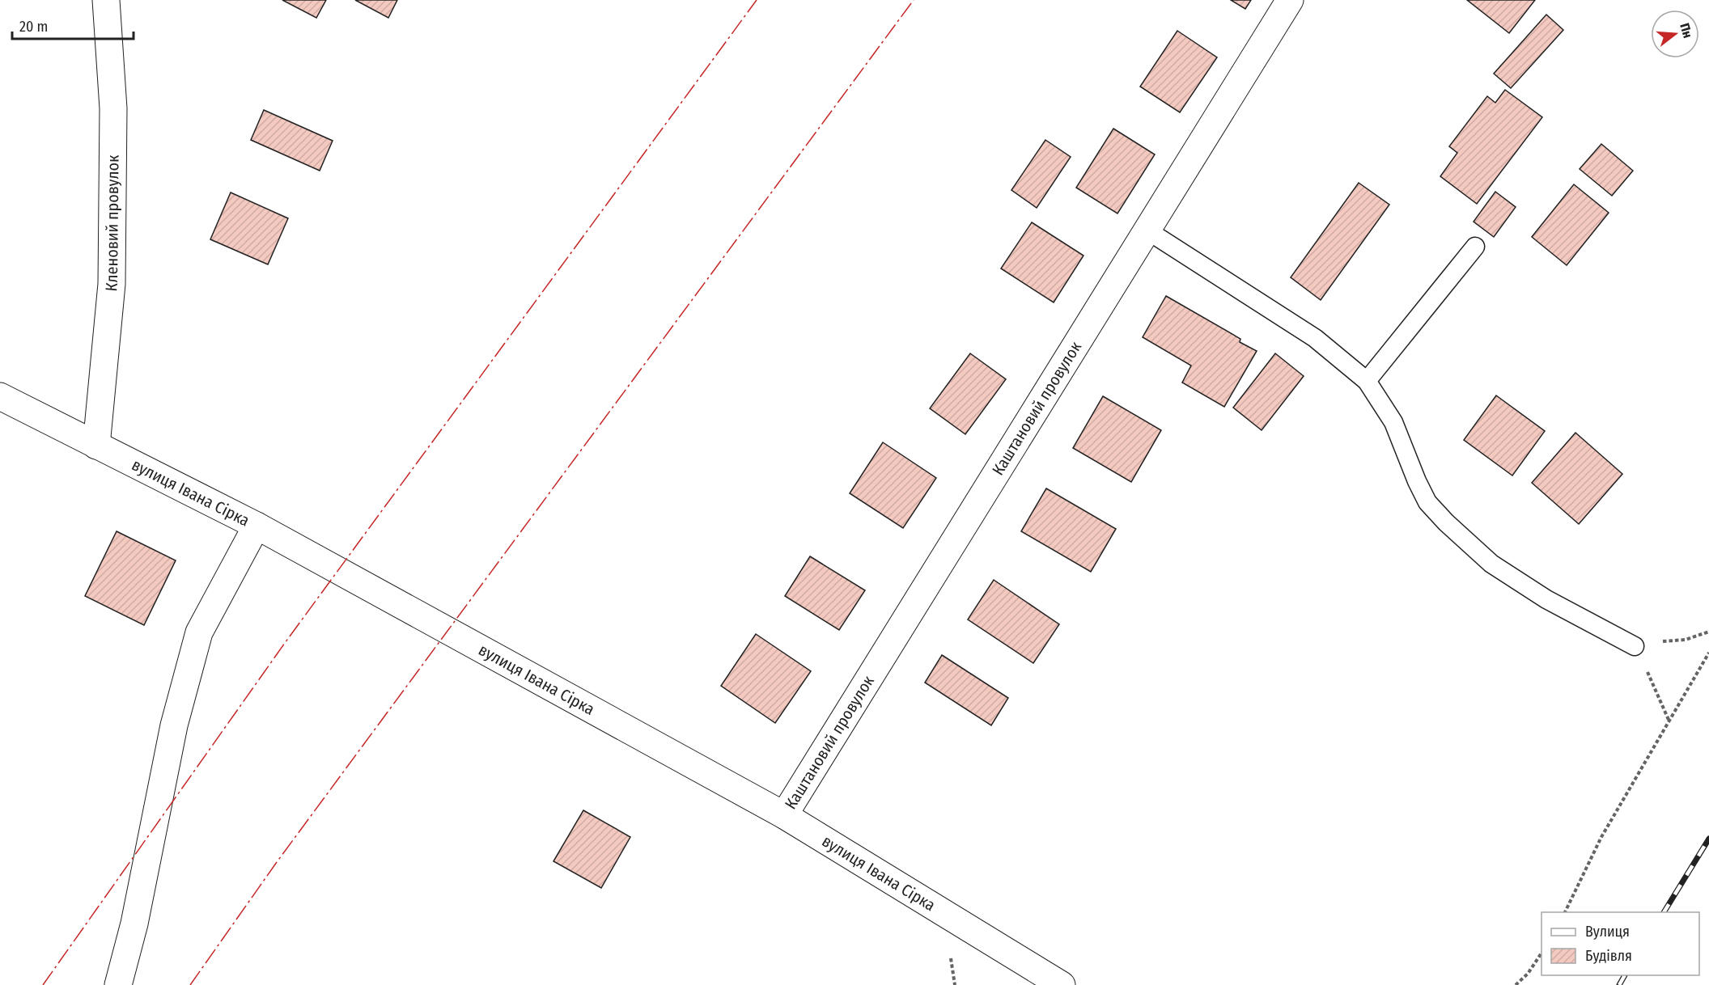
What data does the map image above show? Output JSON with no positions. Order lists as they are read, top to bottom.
{
  "streets": {
    "street": ["Кленовий провулок", "Каштановий провулок", "вулиця Івана Сірка"]
  },
  "crossings": [
    ["Кленовий провулок", "вулиця Івана Сірка"],
    ["Каштановий провулок", "вулиця Івана Сірка"]
  ],
  "legend": ["Вулиця", "Будівля"],
  "scale_bar": "20 m",
  "north": "right"
}
